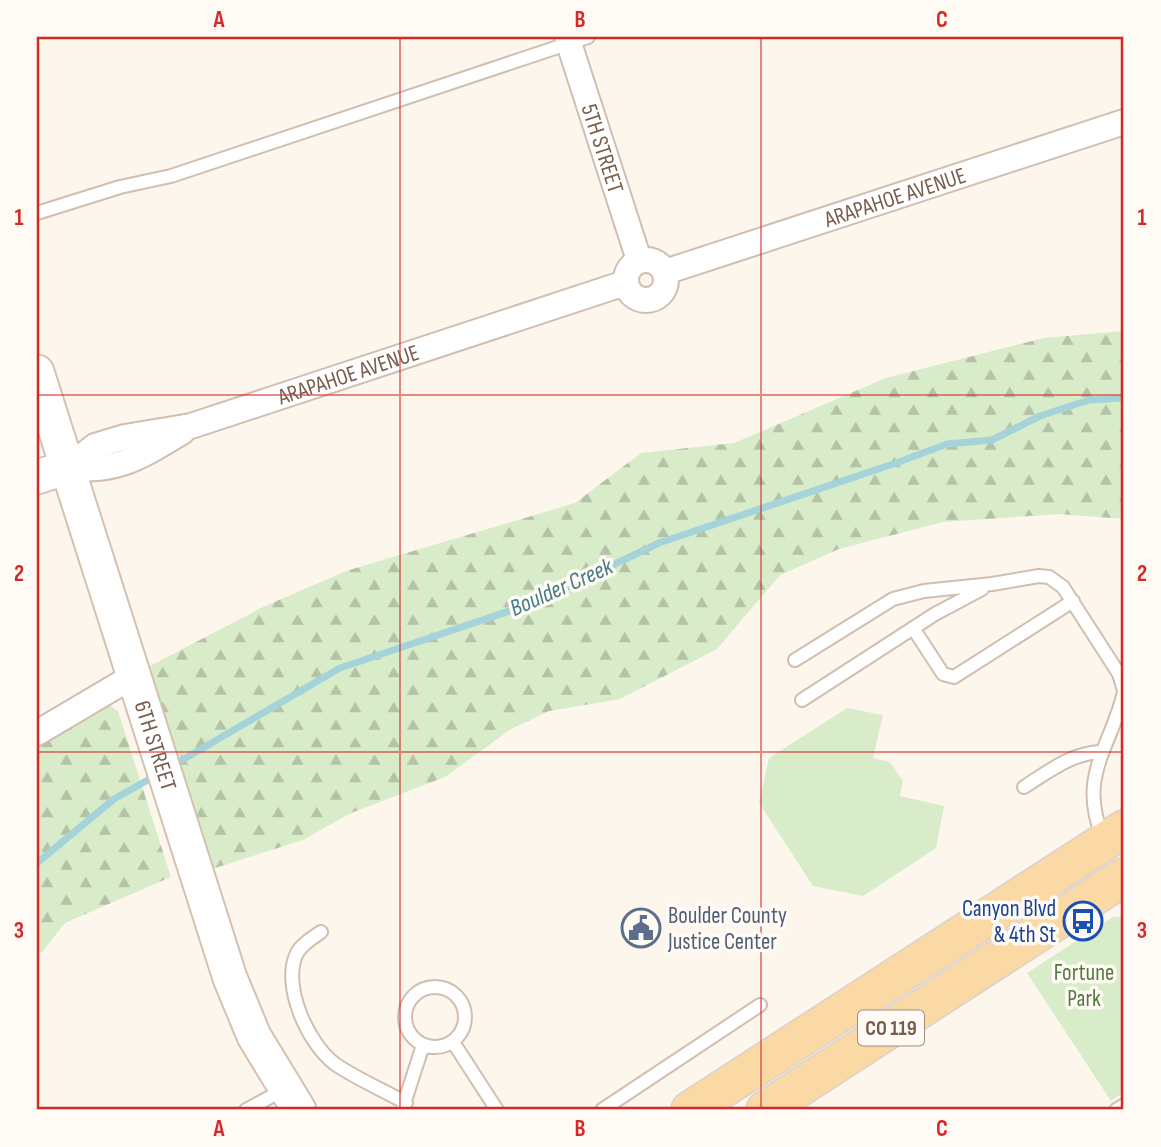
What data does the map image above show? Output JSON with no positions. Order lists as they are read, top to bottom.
{
  "streets": {
    "main road": ["CO 119"],
    "street": ["5TH STREET", "ARAPAHOE AVENUE", "6TH STREET"]
  },
  "crossings": [
    ["5TH STREET", "ARAPAHOE AVENUE"],
    ["ARAPAHOE AVENUE", "6TH STREET"]
  ],
  "water": ["Boulder Creek"],
  "parks": ["Fortune Park"],
  "places": {
    "bus stop": ["Canyon Blvd & 4th St"],
    "public building": ["Boulder County Justice Center"]
  },
  "grid": {
    "columns": ["A", "B", "C"],
    "rows": ["1", "2", "3"]
  }
}
